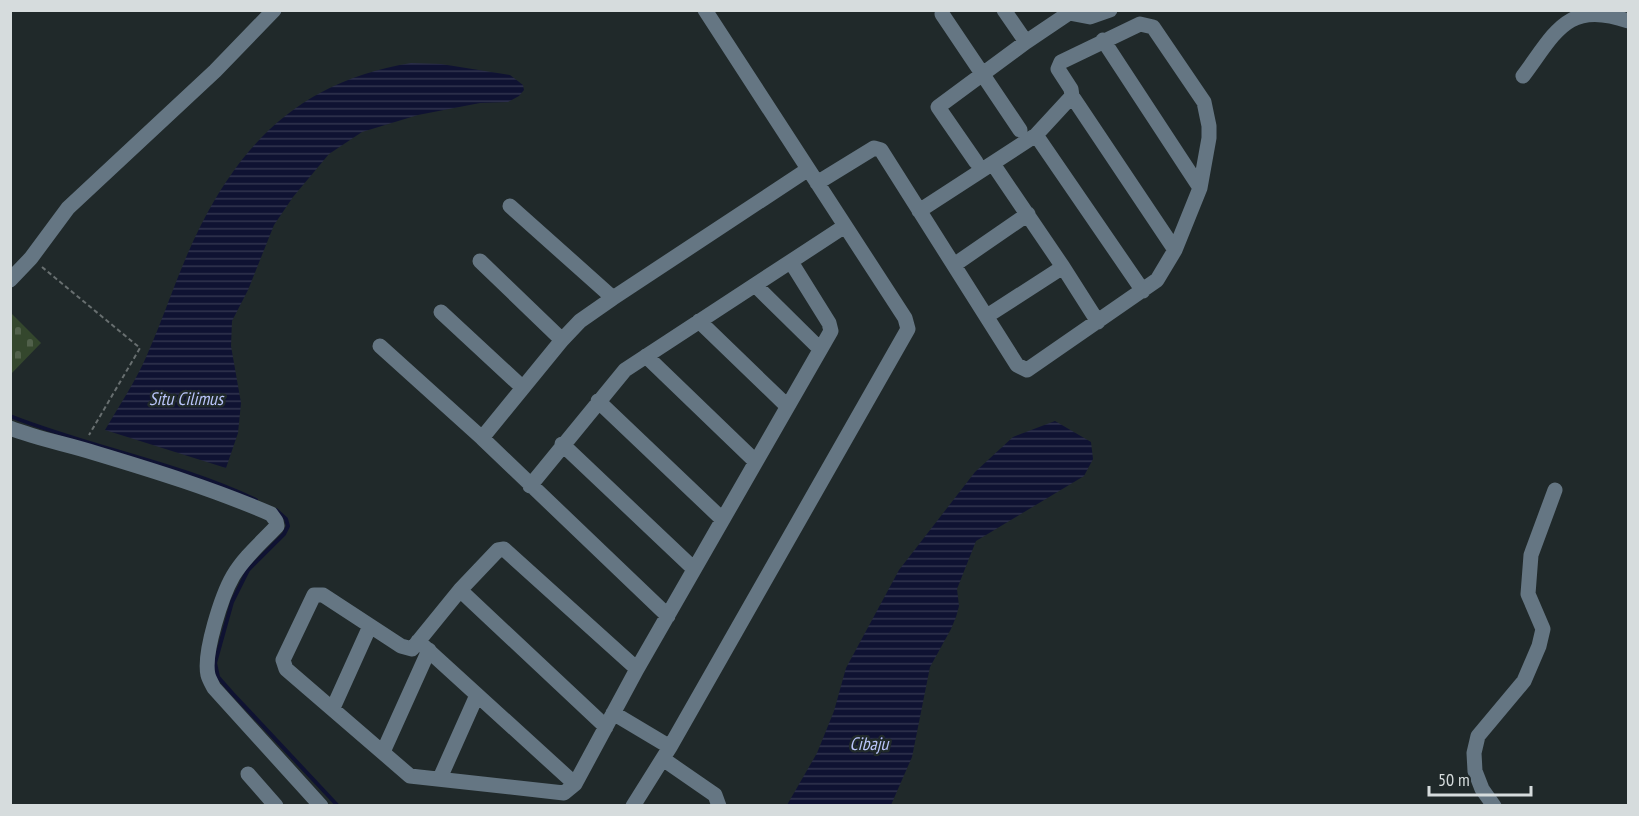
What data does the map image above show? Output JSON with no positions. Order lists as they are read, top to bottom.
{
  "water": ["Situ Cilimus", "Cibaju"],
  "scale_bar": "50 m"
}
